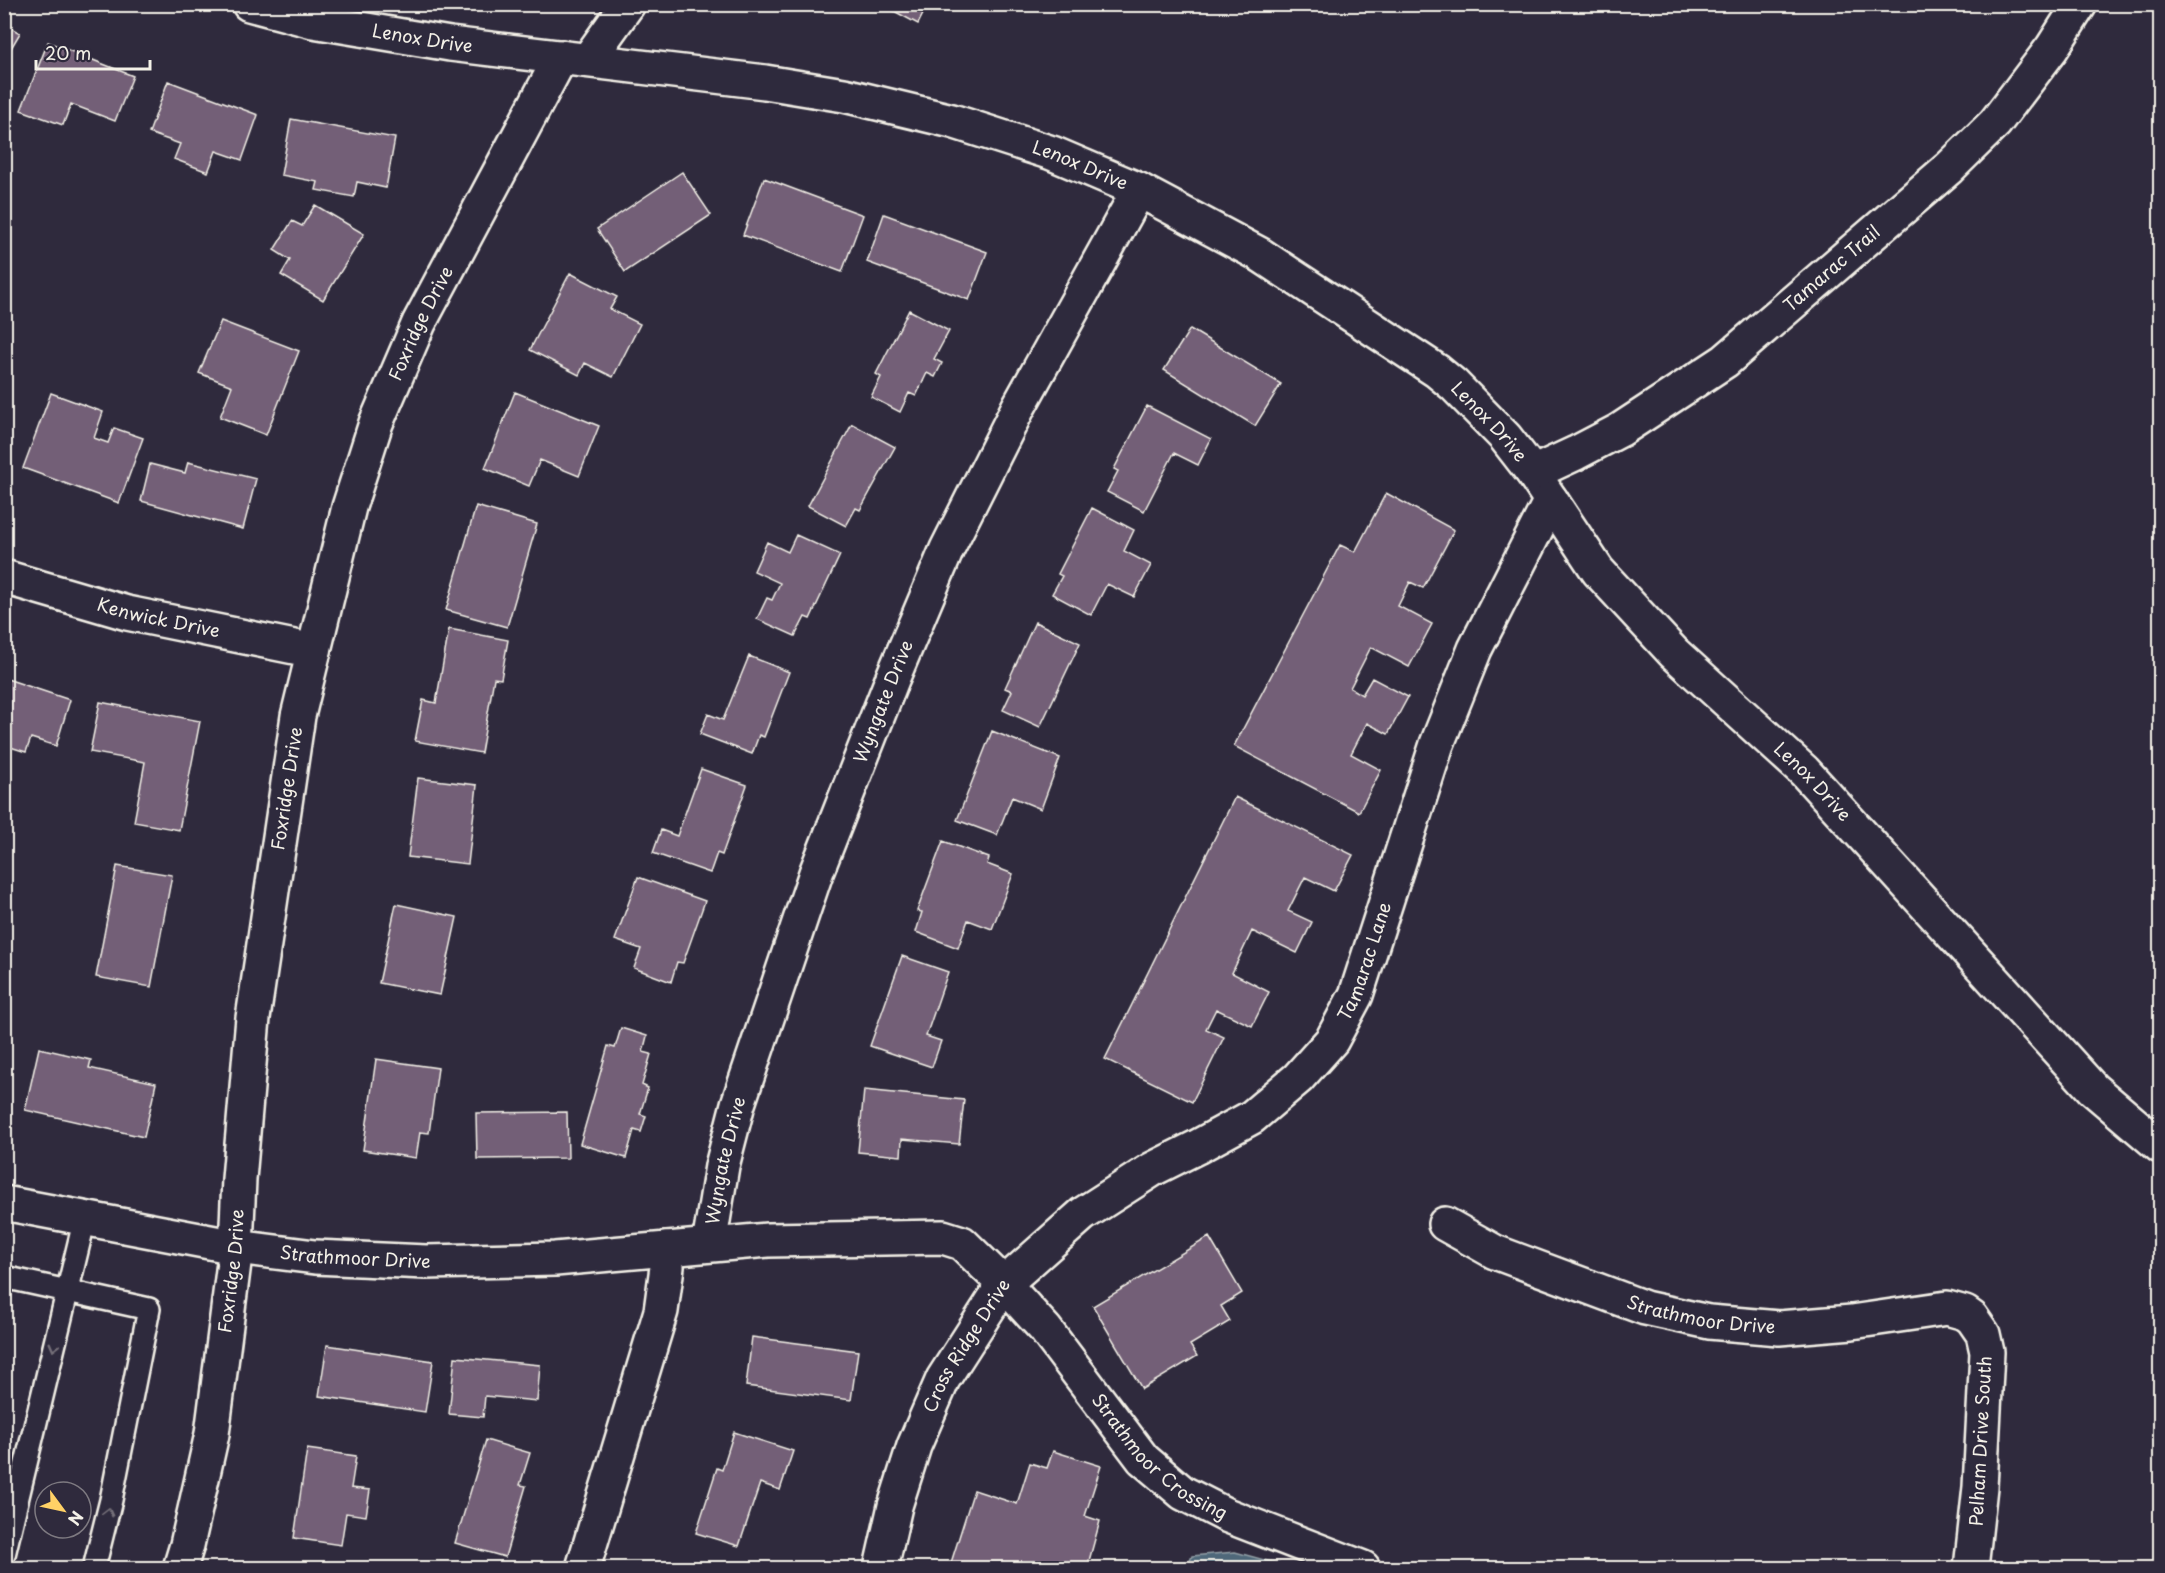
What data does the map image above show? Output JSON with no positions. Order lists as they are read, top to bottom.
{
  "streets": {
    "street": [
      "Lenox Drive",
      "Tamarac Trail",
      "Foxridge Drive",
      "Kenwick Drive",
      "Wyngate Drive",
      "Tamarac Lane",
      "Strathmoor Drive",
      "Cross Ridge Drive",
      "Pelham Drive South",
      "Strathmoor Crossing"
    ]
  },
  "crossings": [
    ["Lenox Drive", "Tamarac Trail"],
    ["Lenox Drive", "Foxridge Drive"],
    ["Lenox Drive", "Wyngate Drive"],
    ["Lenox Drive", "Tamarac Lane"],
    ["Foxridge Drive", "Kenwick Drive"],
    ["Foxridge Drive", "Strathmoor Drive"],
    ["Wyngate Drive", "Strathmoor Drive"],
    ["Wyngate Drive", "Cross Ridge Drive"],
    ["Tamarac Lane", "Cross Ridge Drive"],
    ["Tamarac Lane", "Strathmoor Crossing"],
    ["Strathmoor Drive", "Cross Ridge Drive"],
    ["Strathmoor Drive", "Pelham Drive South"],
    ["Cross Ridge Drive", "Strathmoor Crossing"]
  ],
  "scale_bar": "20 m",
  "north": "bottom right"
}
